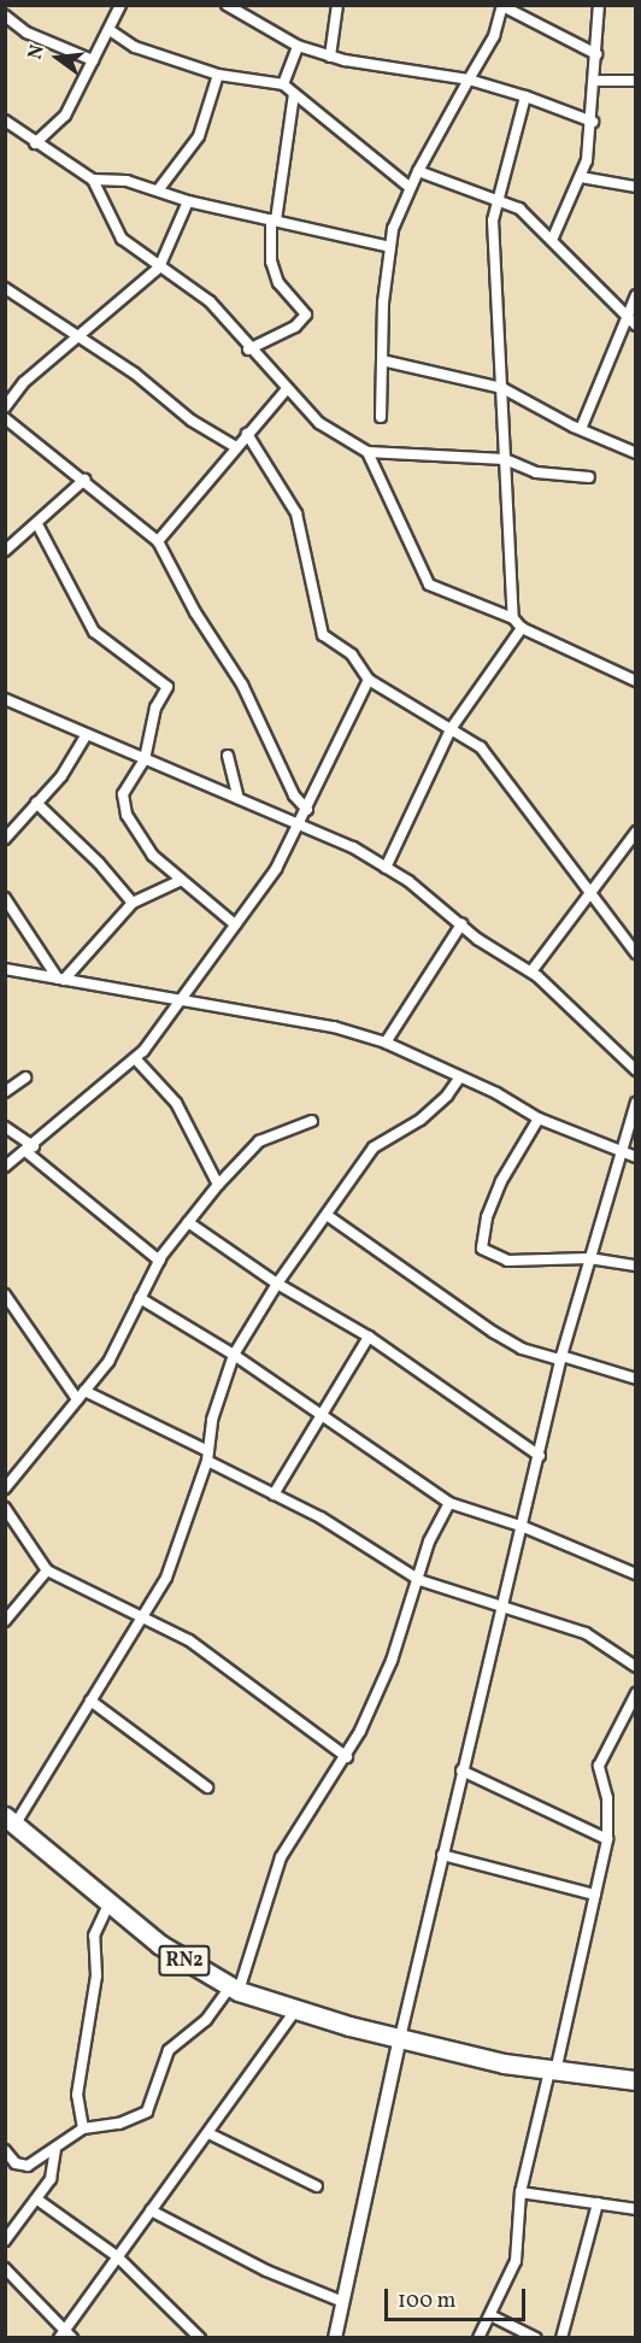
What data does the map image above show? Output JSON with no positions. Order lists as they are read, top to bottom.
{
  "streets": {
    "highway": ["RN2"]
  },
  "scale_bar": "100 m",
  "north": "left"
}
